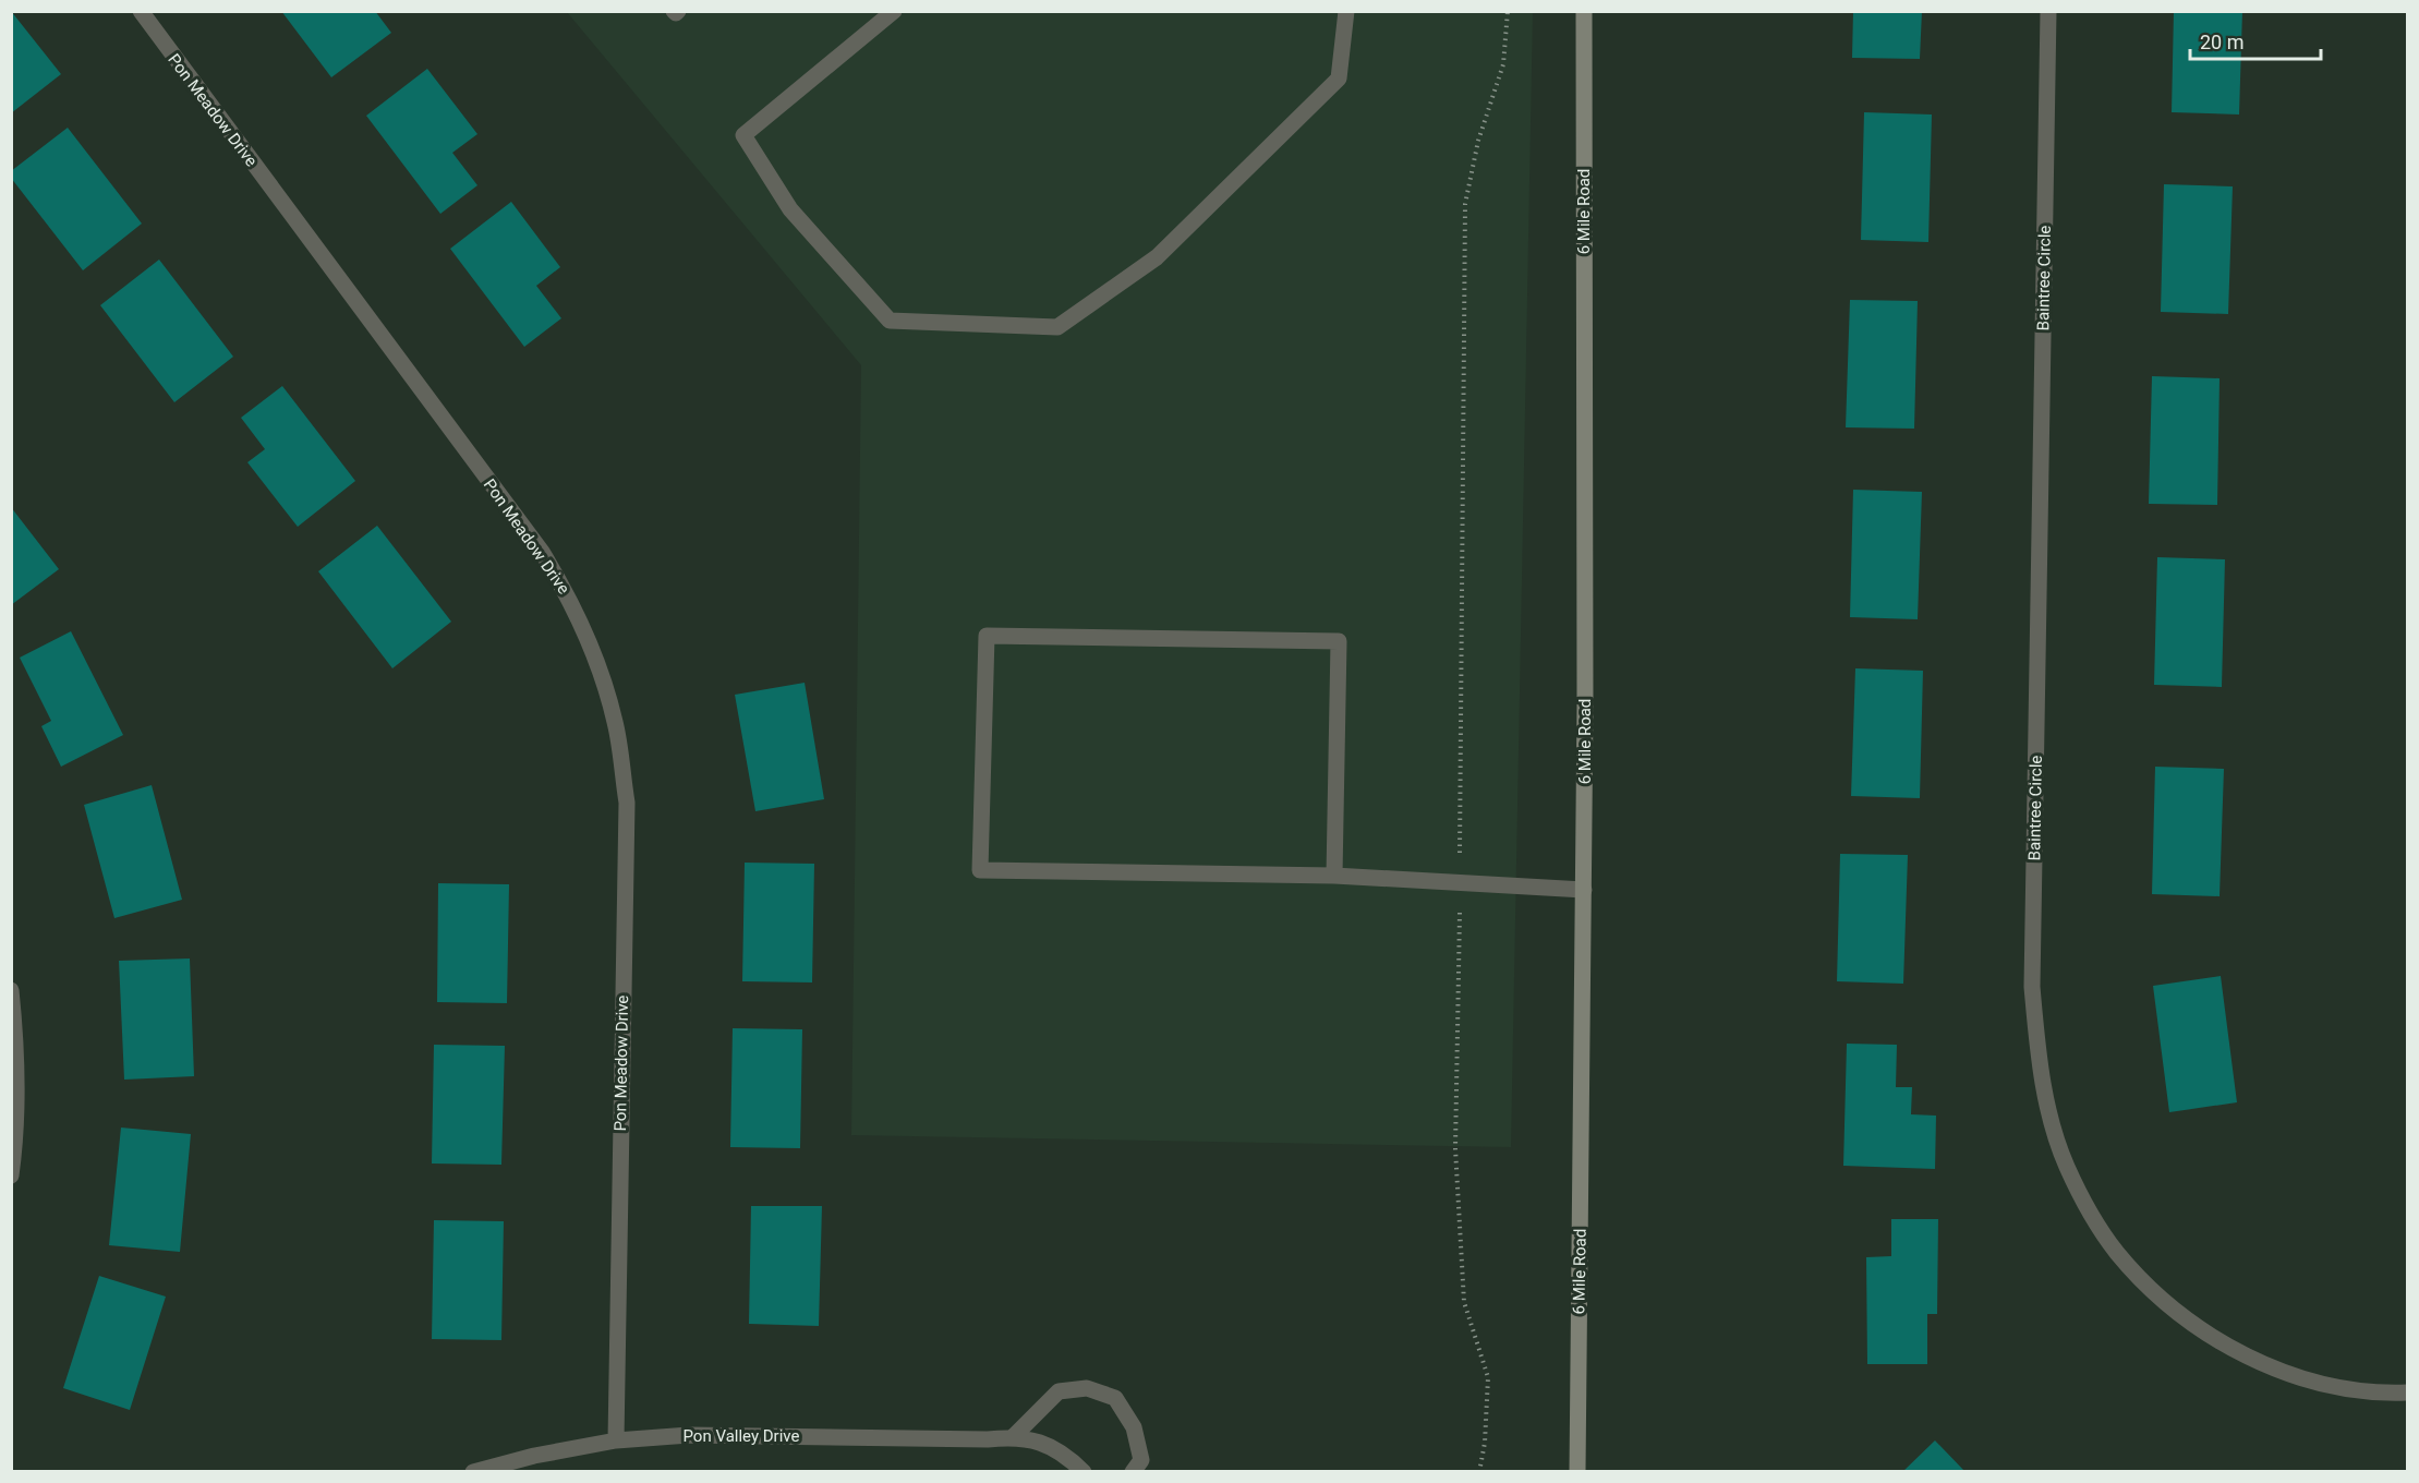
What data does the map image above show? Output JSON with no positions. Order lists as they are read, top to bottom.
{
  "streets": {
    "street": [
      "Pon Meadow Drive",
      "6 Mile Road",
      "Baintree Circle",
      "Pon Valley Drive"
    ]
  },
  "crossings": [
    ["Pon Meadow Drive", "Pon Valley Drive"]
  ],
  "scale_bar": "20 m"
}
